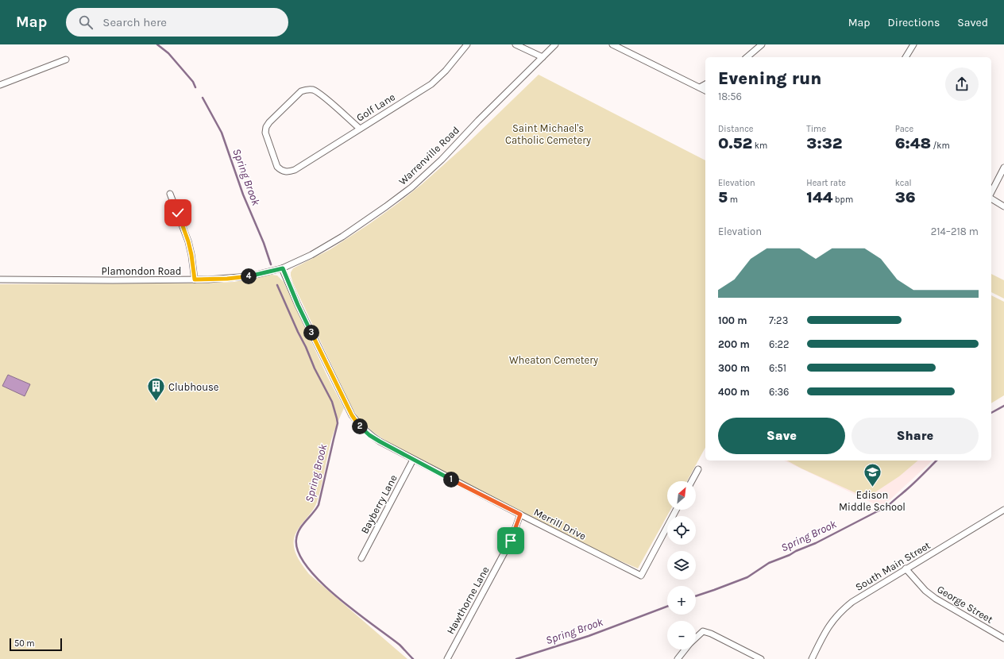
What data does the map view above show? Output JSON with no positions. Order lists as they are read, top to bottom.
{
  "streets": {
    "street": [
      "Golf Lane",
      "Warrenville Road",
      "Plamondon Road",
      "Bayberry Lane",
      "Merrill Drive",
      "South Main Street",
      "Hawthorne Lane",
      "George Street"
    ]
  },
  "crossings": [
    ["Warrenville Road", "Plamondon Road"],
    ["Warrenville Road", "Merrill Drive"],
    ["Plamondon Road", "Merrill Drive"],
    ["Bayberry Lane", "Merrill Drive"],
    ["Merrill Drive", "Hawthorne Lane"],
    ["South Main Street", "George Street"]
  ],
  "water": ["Spring Brook"],
  "parks": ["Saint Michael's Catholic Cemetery", "Wheaton Cemetery"],
  "places": {
    "building": ["Clubhouse"],
    "school or university": ["Edison Middle School"]
  },
  "scale_bar": "50 m",
  "north": "top right",
  "page": {
    "header": "Map",
    "search": "Search here",
    "nav": ["Map", "Directions", "Saved"],
    "heading": ["Evening run", "18:56"],
    "stats": [
      ["Distance", "0.52 km"],
      ["Time", "3:32"],
      ["Pace", "6:48 /km"],
      ["Elevation", "5 m"],
      ["Heart rate", "144 bpm"],
      ["kcal", "36"]
    ],
    "chart": ["Elevation", "214–218 m"],
    "pins": [
      "4",
      "3",
      "2",
      "1"
    ],
    "list": [
      {
        "name": "100 m",
        "note": "7:23"
      },
      {
        "name": "200 m",
        "note": "6:22"
      },
      {
        "name": "300 m",
        "note": "6:51"
      },
      {
        "name": "400 m",
        "note": "6:36"
      }
    ],
    "buttons": ["Save", "Share"],
    "map_buttons": ["+", "−"],
    "scale": "50 m"
  }
}
